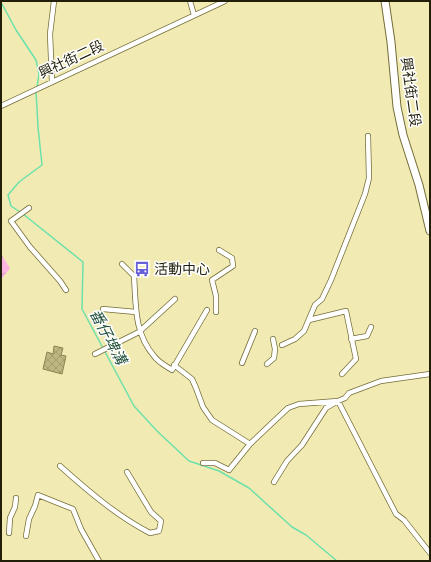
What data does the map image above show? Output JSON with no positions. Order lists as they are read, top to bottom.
{
  "streets": {
    "street": ["興社街二段"]
  },
  "water": ["番仔埤溝"],
  "places": {
    "bus stop": ["活動中心"]
  }
}
